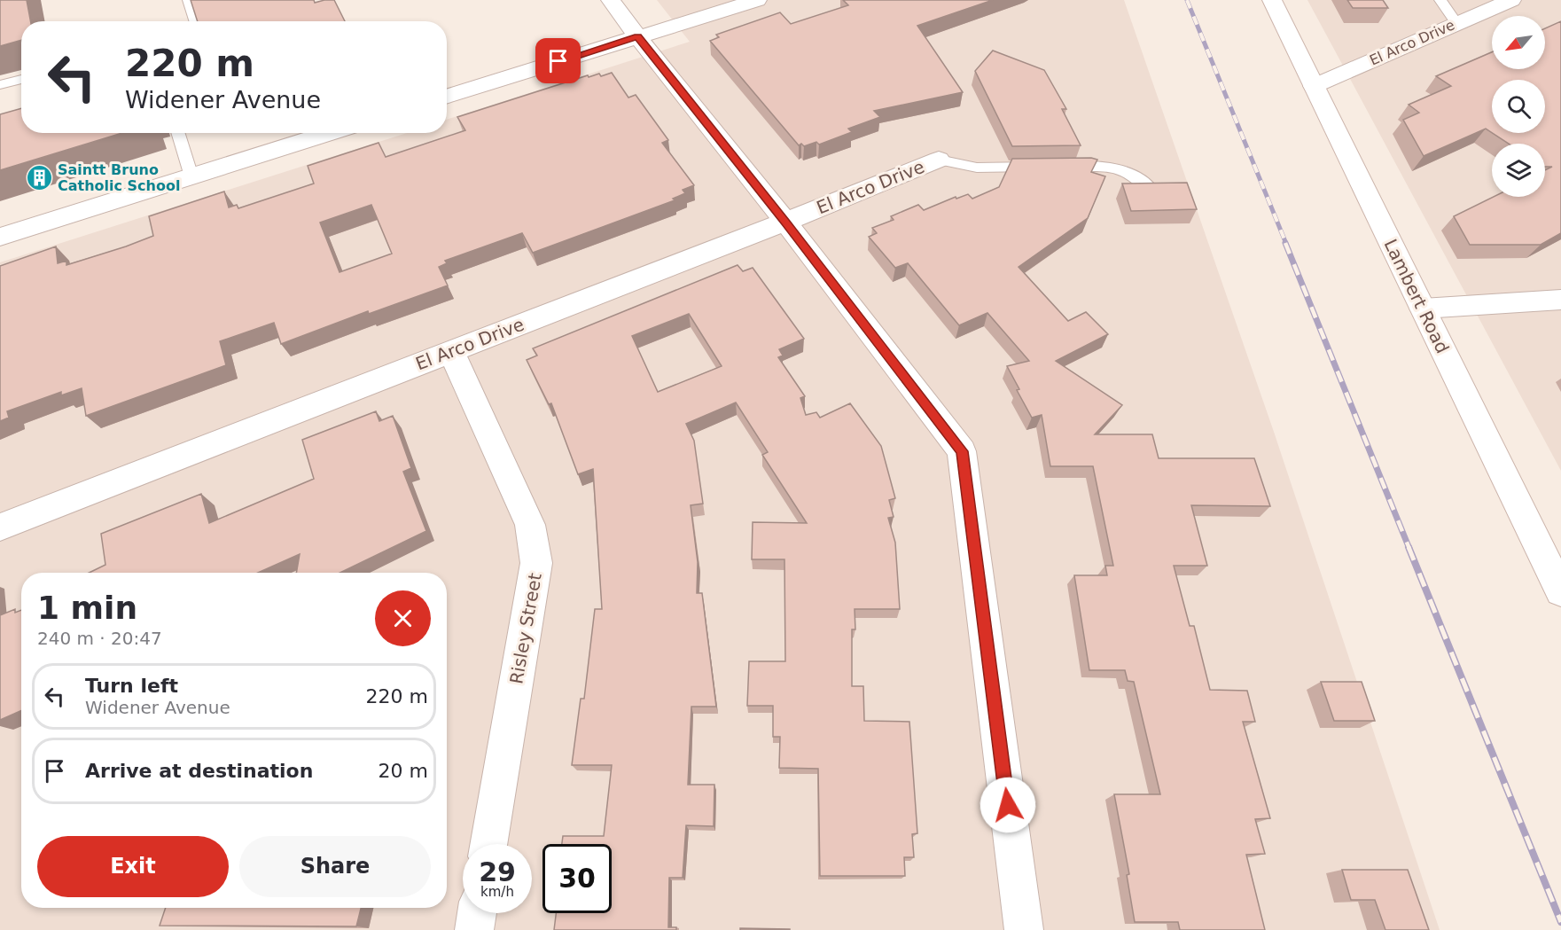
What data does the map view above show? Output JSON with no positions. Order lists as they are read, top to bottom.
{
  "streets": {
    "street": ["El Arco Drive", "Lambert Road", "Risley Street"]
  },
  "crossings": [
    ["El Arco Drive", "Lambert Road"],
    ["El Arco Drive", "Risley Street"]
  ],
  "places": {
    "building": ["Saintt Bruno Catholic School"]
  },
  "north": "bottom left",
  "page": {
    "turn": ["220 m", "Widener Avenue"],
    "heading": ["1 min", "240 m · 20:47"],
    "list": [
      {
        "name": "Turn left",
        "note": "Widener Avenue",
        "value": "220 m"
      },
      {
        "name": "Arrive at destination",
        "value": "20 m"
      }
    ],
    "buttons": ["Exit", "Share"],
    "speed": "29 km/h",
    "limit": "30"
  }
}
